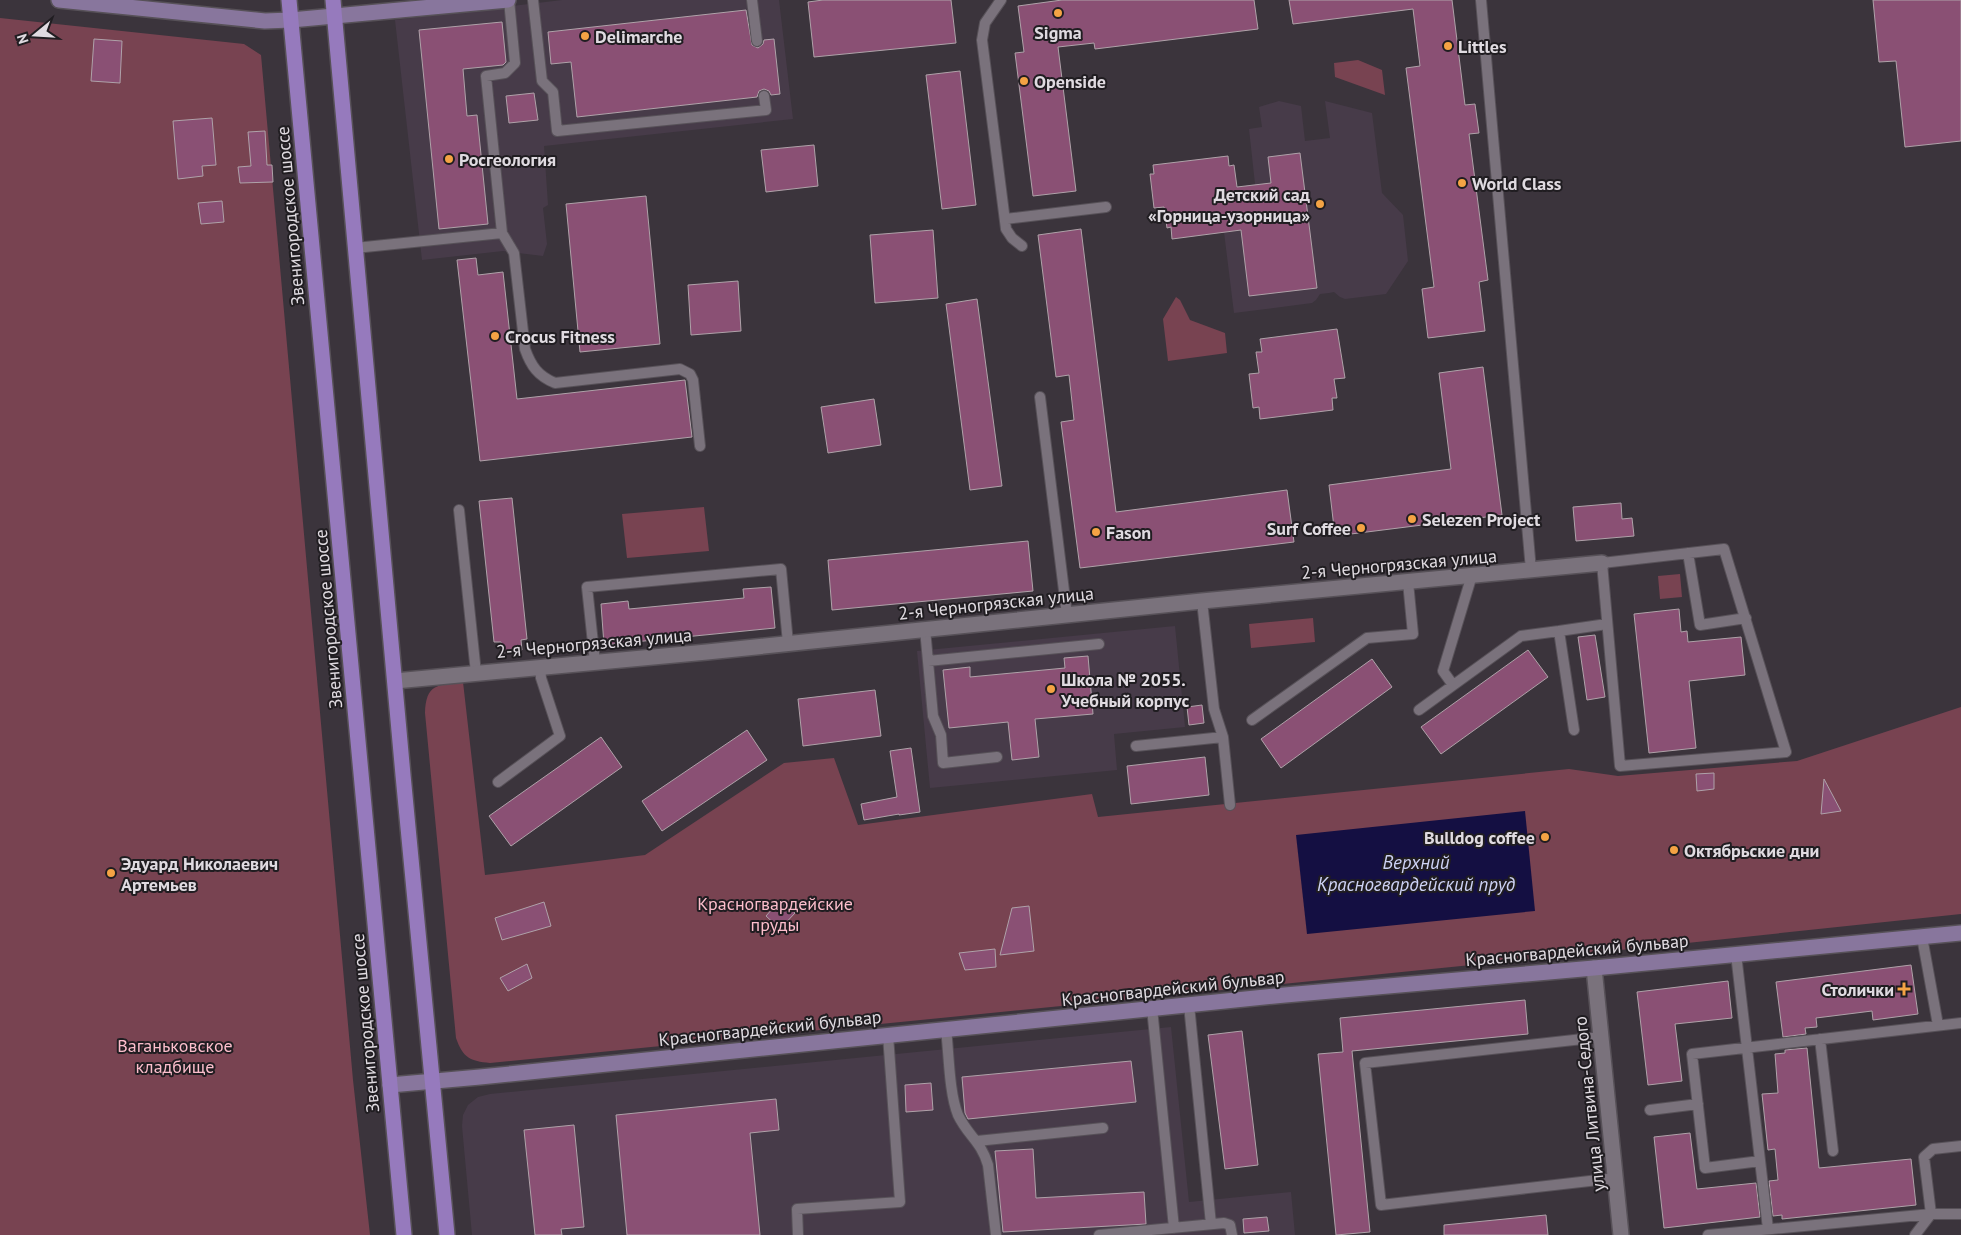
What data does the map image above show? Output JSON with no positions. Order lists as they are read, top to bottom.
{
  "streets": {
    "main road": ["Звенигородское шоссе"],
    "street": ["2-я Черногрязская улица", "Красногвардейский бульвар", "улица Литвина-Седого"]
  },
  "crossings": [
    ["Звенигородское шоссе", "Красногвардейский бульвар"],
    ["Красногвардейский бульвар", "улица Литвина-Седого"]
  ],
  "water": ["Верхний Красногвардейский пруд"],
  "parks": ["Красногвардейские пруды", "Ваганьковское кладбище"],
  "places": {
    "other": [
      "Sigma",
      "Delimarche",
      "Littles",
      "Openside",
      "Росгеология",
      "World Class",
      "Детский сад «Горница-узорница»",
      "Crocus Fitness",
      "Selezen Project",
      "Surf Coffee",
      "Fason",
      "Школа № 2055. Учебный корпус",
      "Bulldog coffee",
      "Октябрьские дни",
      "Эдуард Николаевич Артемьев"
    ],
    "health": ["Столички"]
  },
  "north": "left"
}
